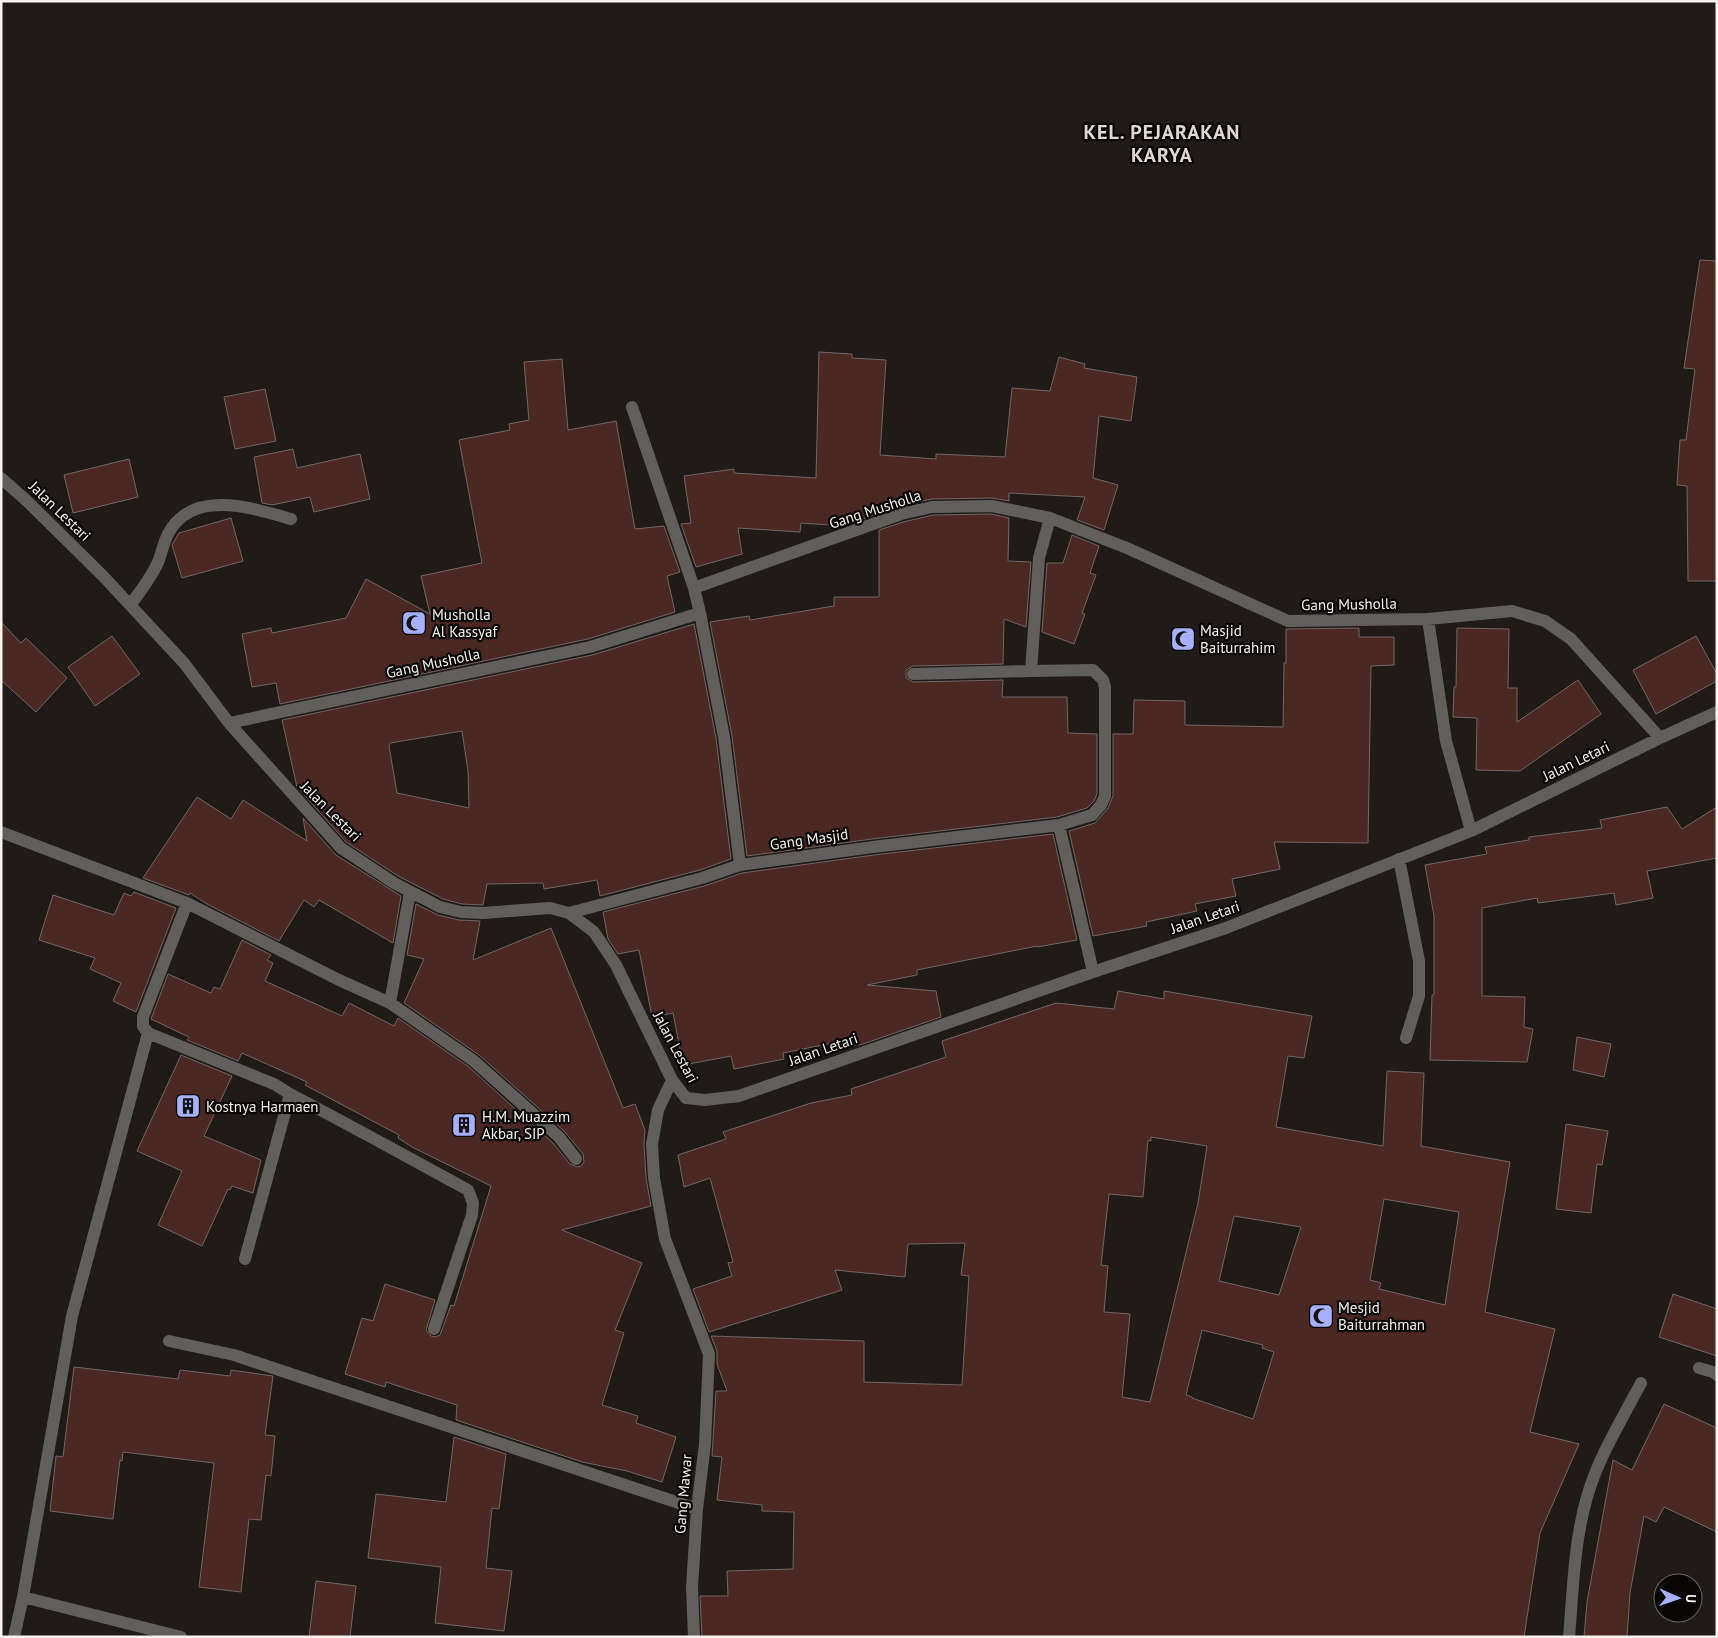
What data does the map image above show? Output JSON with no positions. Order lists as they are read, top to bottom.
{
  "streets": {
    "street": [
      "Gang Musholla",
      "Jalan Lestari",
      "Jalan Letari",
      "Gang Masjid",
      "Gang Mawar"
    ]
  },
  "crossings": [
    ["Gang Musholla", "Jalan Lestari"],
    ["Gang Musholla", "Jalan Letari"],
    ["Jalan Lestari", "Jalan Letari"],
    ["Jalan Lestari", "Gang Masjid"],
    ["Jalan Lestari", "Gang Mawar"]
  ],
  "districts": ["KEL. PEJARAKAN KARYA"],
  "places": {
    "mosque": ["Musholla Al Kassyaf", "Masjid Baiturrahim", "Mesjid Baiturrahman"],
    "building": ["Kostnya Harmaen", "H.M. Muazzim Akbar, SIP"]
  },
  "north": "right"
}
